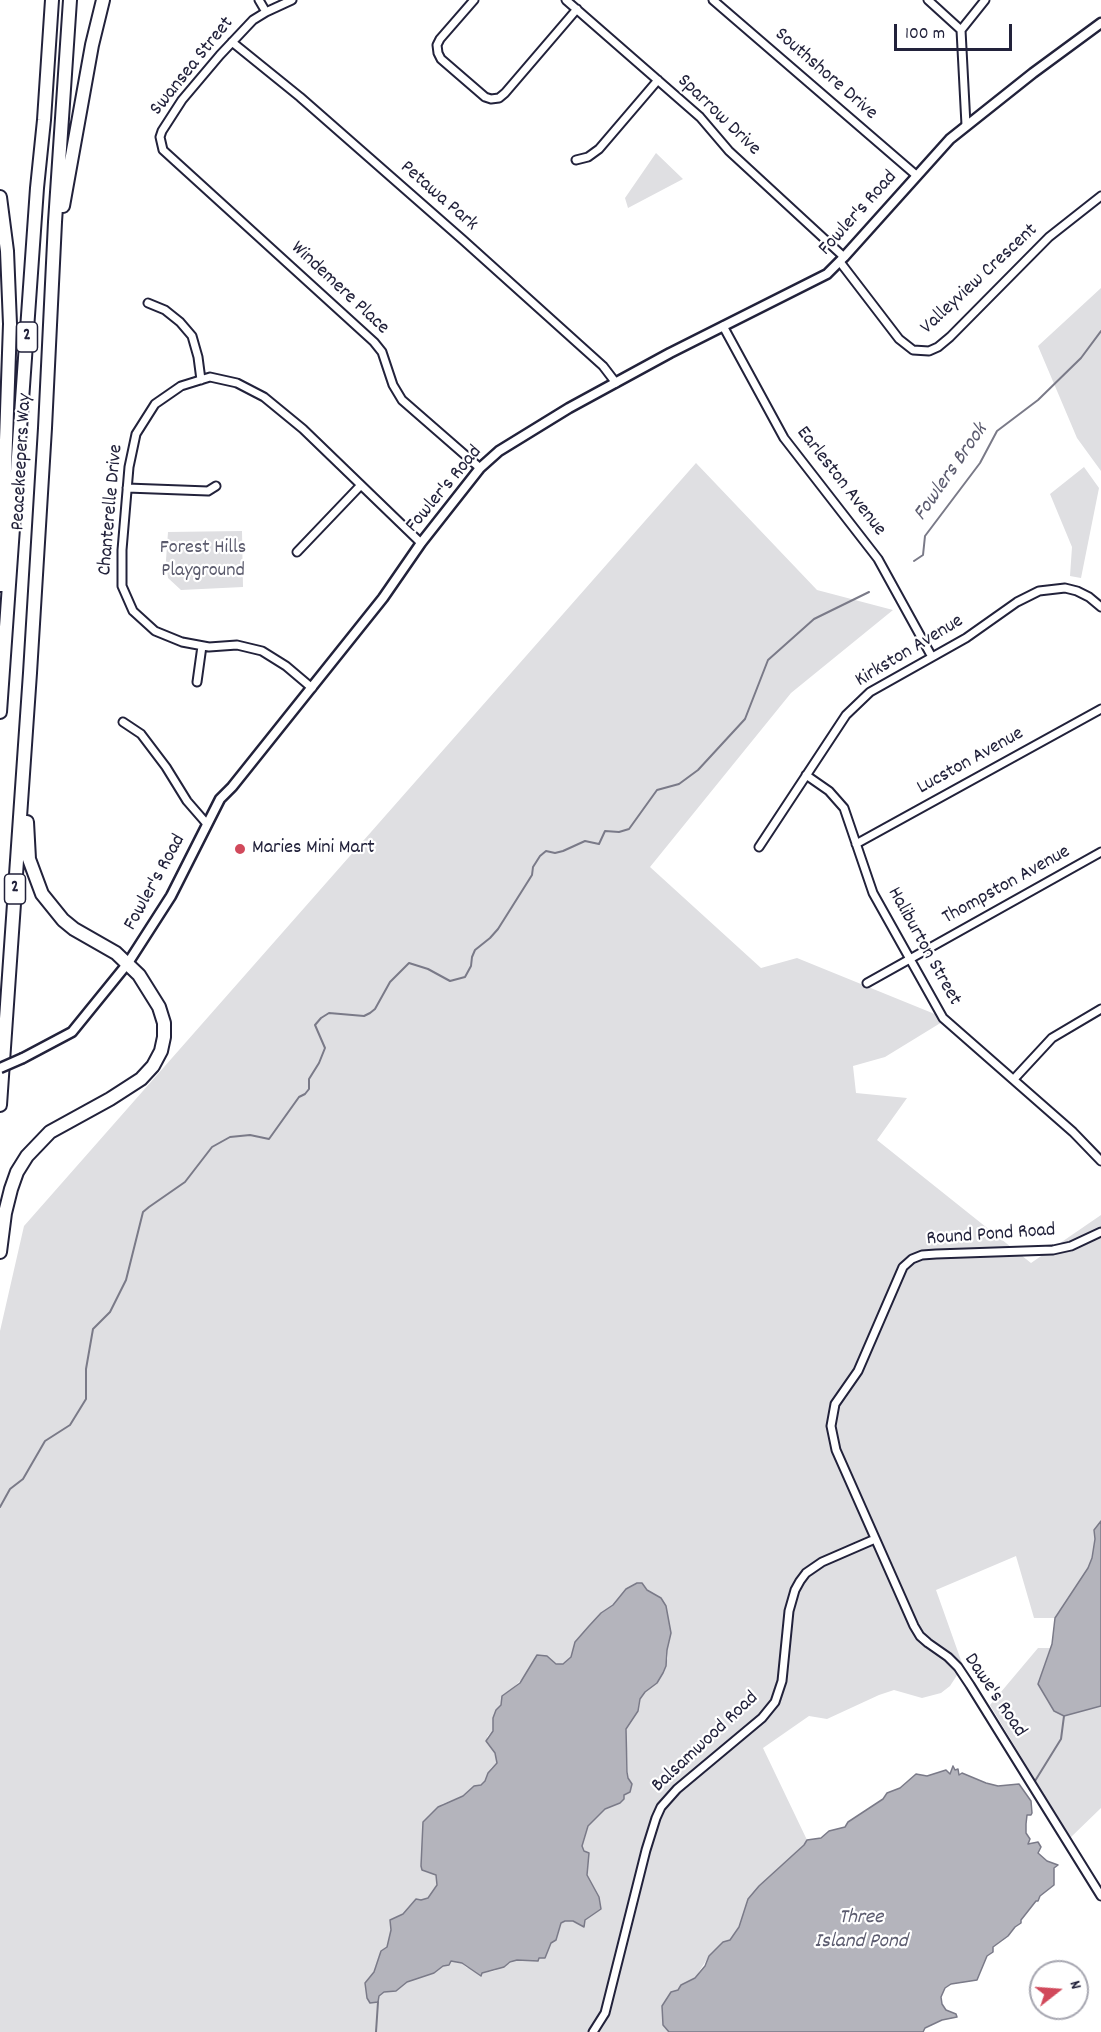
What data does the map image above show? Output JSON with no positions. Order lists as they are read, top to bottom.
{
  "streets": {
    "highway": ["2", "Peacekeepers Way"],
    "street": [
      "Swansea Street",
      "Southshore Drive",
      "Sparrow Drive",
      "Petawa Park",
      "Fowler's Road",
      "Valleyview Crescent",
      "Windemere Place",
      "Earleston Avenue",
      "Chanterelle Drive",
      "Kirkston Avenue",
      "Lucston Avenue",
      "Thompston Avenue",
      "Haliburton Street",
      "Round Pond Road",
      "Dawe's Road",
      "Balsamwood Road"
    ]
  },
  "crossings": [
    ["Swansea Street", "Petawa Park"],
    ["Swansea Street", "Windemere Place"],
    ["Southshore Drive", "Fowler's Road"],
    ["Sparrow Drive", "Fowler's Road"],
    ["Sparrow Drive", "Valleyview Crescent"],
    ["Petawa Park", "Fowler's Road"],
    ["Fowler's Road", "Valleyview Crescent"],
    ["Fowler's Road", "Windemere Place"],
    ["Fowler's Road", "Earleston Avenue"],
    ["Fowler's Road", "Chanterelle Drive"],
    ["Earleston Avenue", "Kirkston Avenue"],
    ["Kirkston Avenue", "Haliburton Street"],
    ["Lucston Avenue", "Haliburton Street"],
    ["Thompston Avenue", "Haliburton Street"],
    ["Round Pond Road", "Dawe's Road"],
    ["Dawe's Road", "Balsamwood Road"]
  ],
  "water": ["Fowlers Brook", "Three Island Pond"],
  "parks": ["Forest Hills Playground"],
  "places": ["Maries Mini Mart"],
  "scale_bar": "100 m",
  "north": "right"
}
